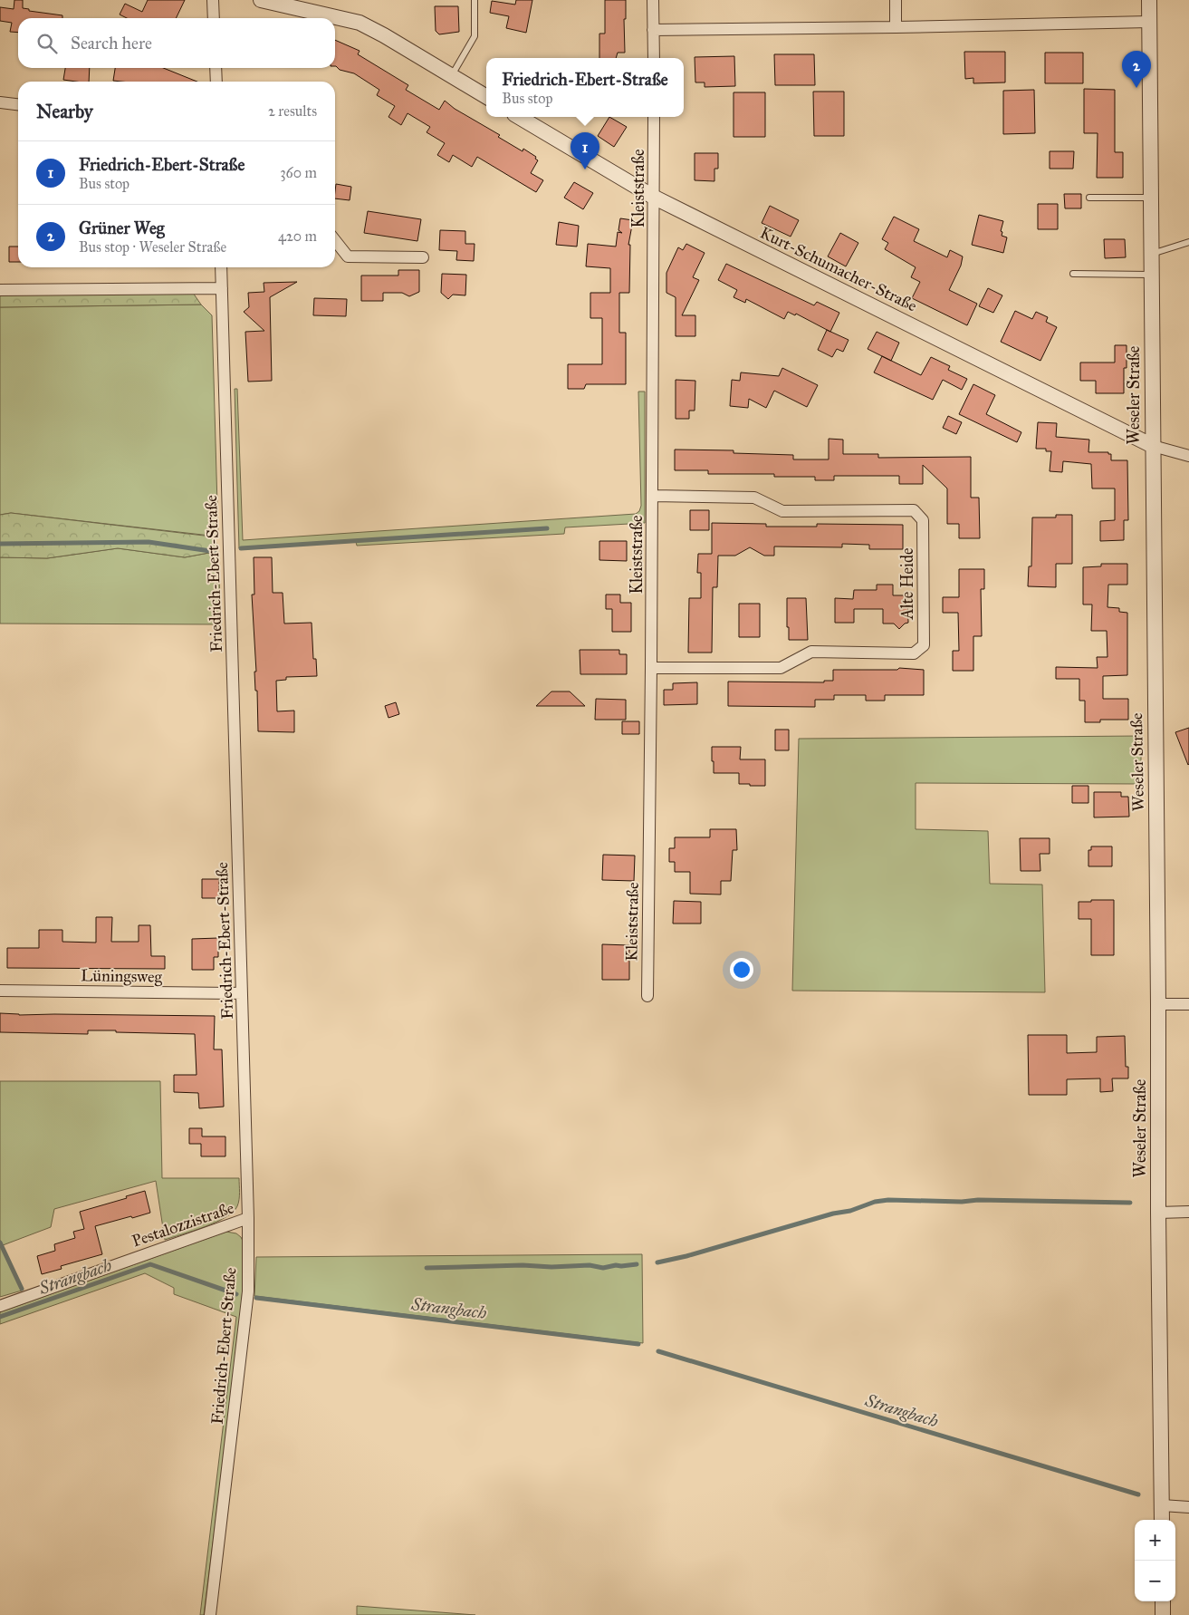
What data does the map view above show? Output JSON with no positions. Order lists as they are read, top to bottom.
{
  "streets": {
    "street": [
      "Kleiststraße",
      "Kurt-Schumacher-Straße",
      "Weseler Straße",
      "Friedrich-Ebert-Straße",
      "Alte Heide",
      "Lüningsweg",
      "Pestalozzistraße"
    ]
  },
  "crossings": [
    ["Kleiststraße", "Kurt-Schumacher-Straße"],
    ["Kleiststraße", "Alte Heide"],
    ["Kurt-Schumacher-Straße", "Weseler Straße"],
    ["Friedrich-Ebert-Straße", "Lüningsweg"],
    ["Friedrich-Ebert-Straße", "Pestalozzistraße"]
  ],
  "water": ["Strangbach"],
  "page": {
    "search": "Search here",
    "pins": ["2", "1"],
    "popup": ["Friedrich-Ebert-Straße", "Bus stop"],
    "heading": ["Nearby", "2 results"],
    "list": [
      {
        "mark": "1",
        "name": "Friedrich-Ebert-Straße",
        "note": "Bus stop",
        "value": "360 m"
      },
      {
        "mark": "2",
        "name": "Grüner Weg",
        "note": "Bus stop · Weseler Straße",
        "value": "420 m"
      }
    ],
    "map_buttons": ["+", "−"]
  }
}
